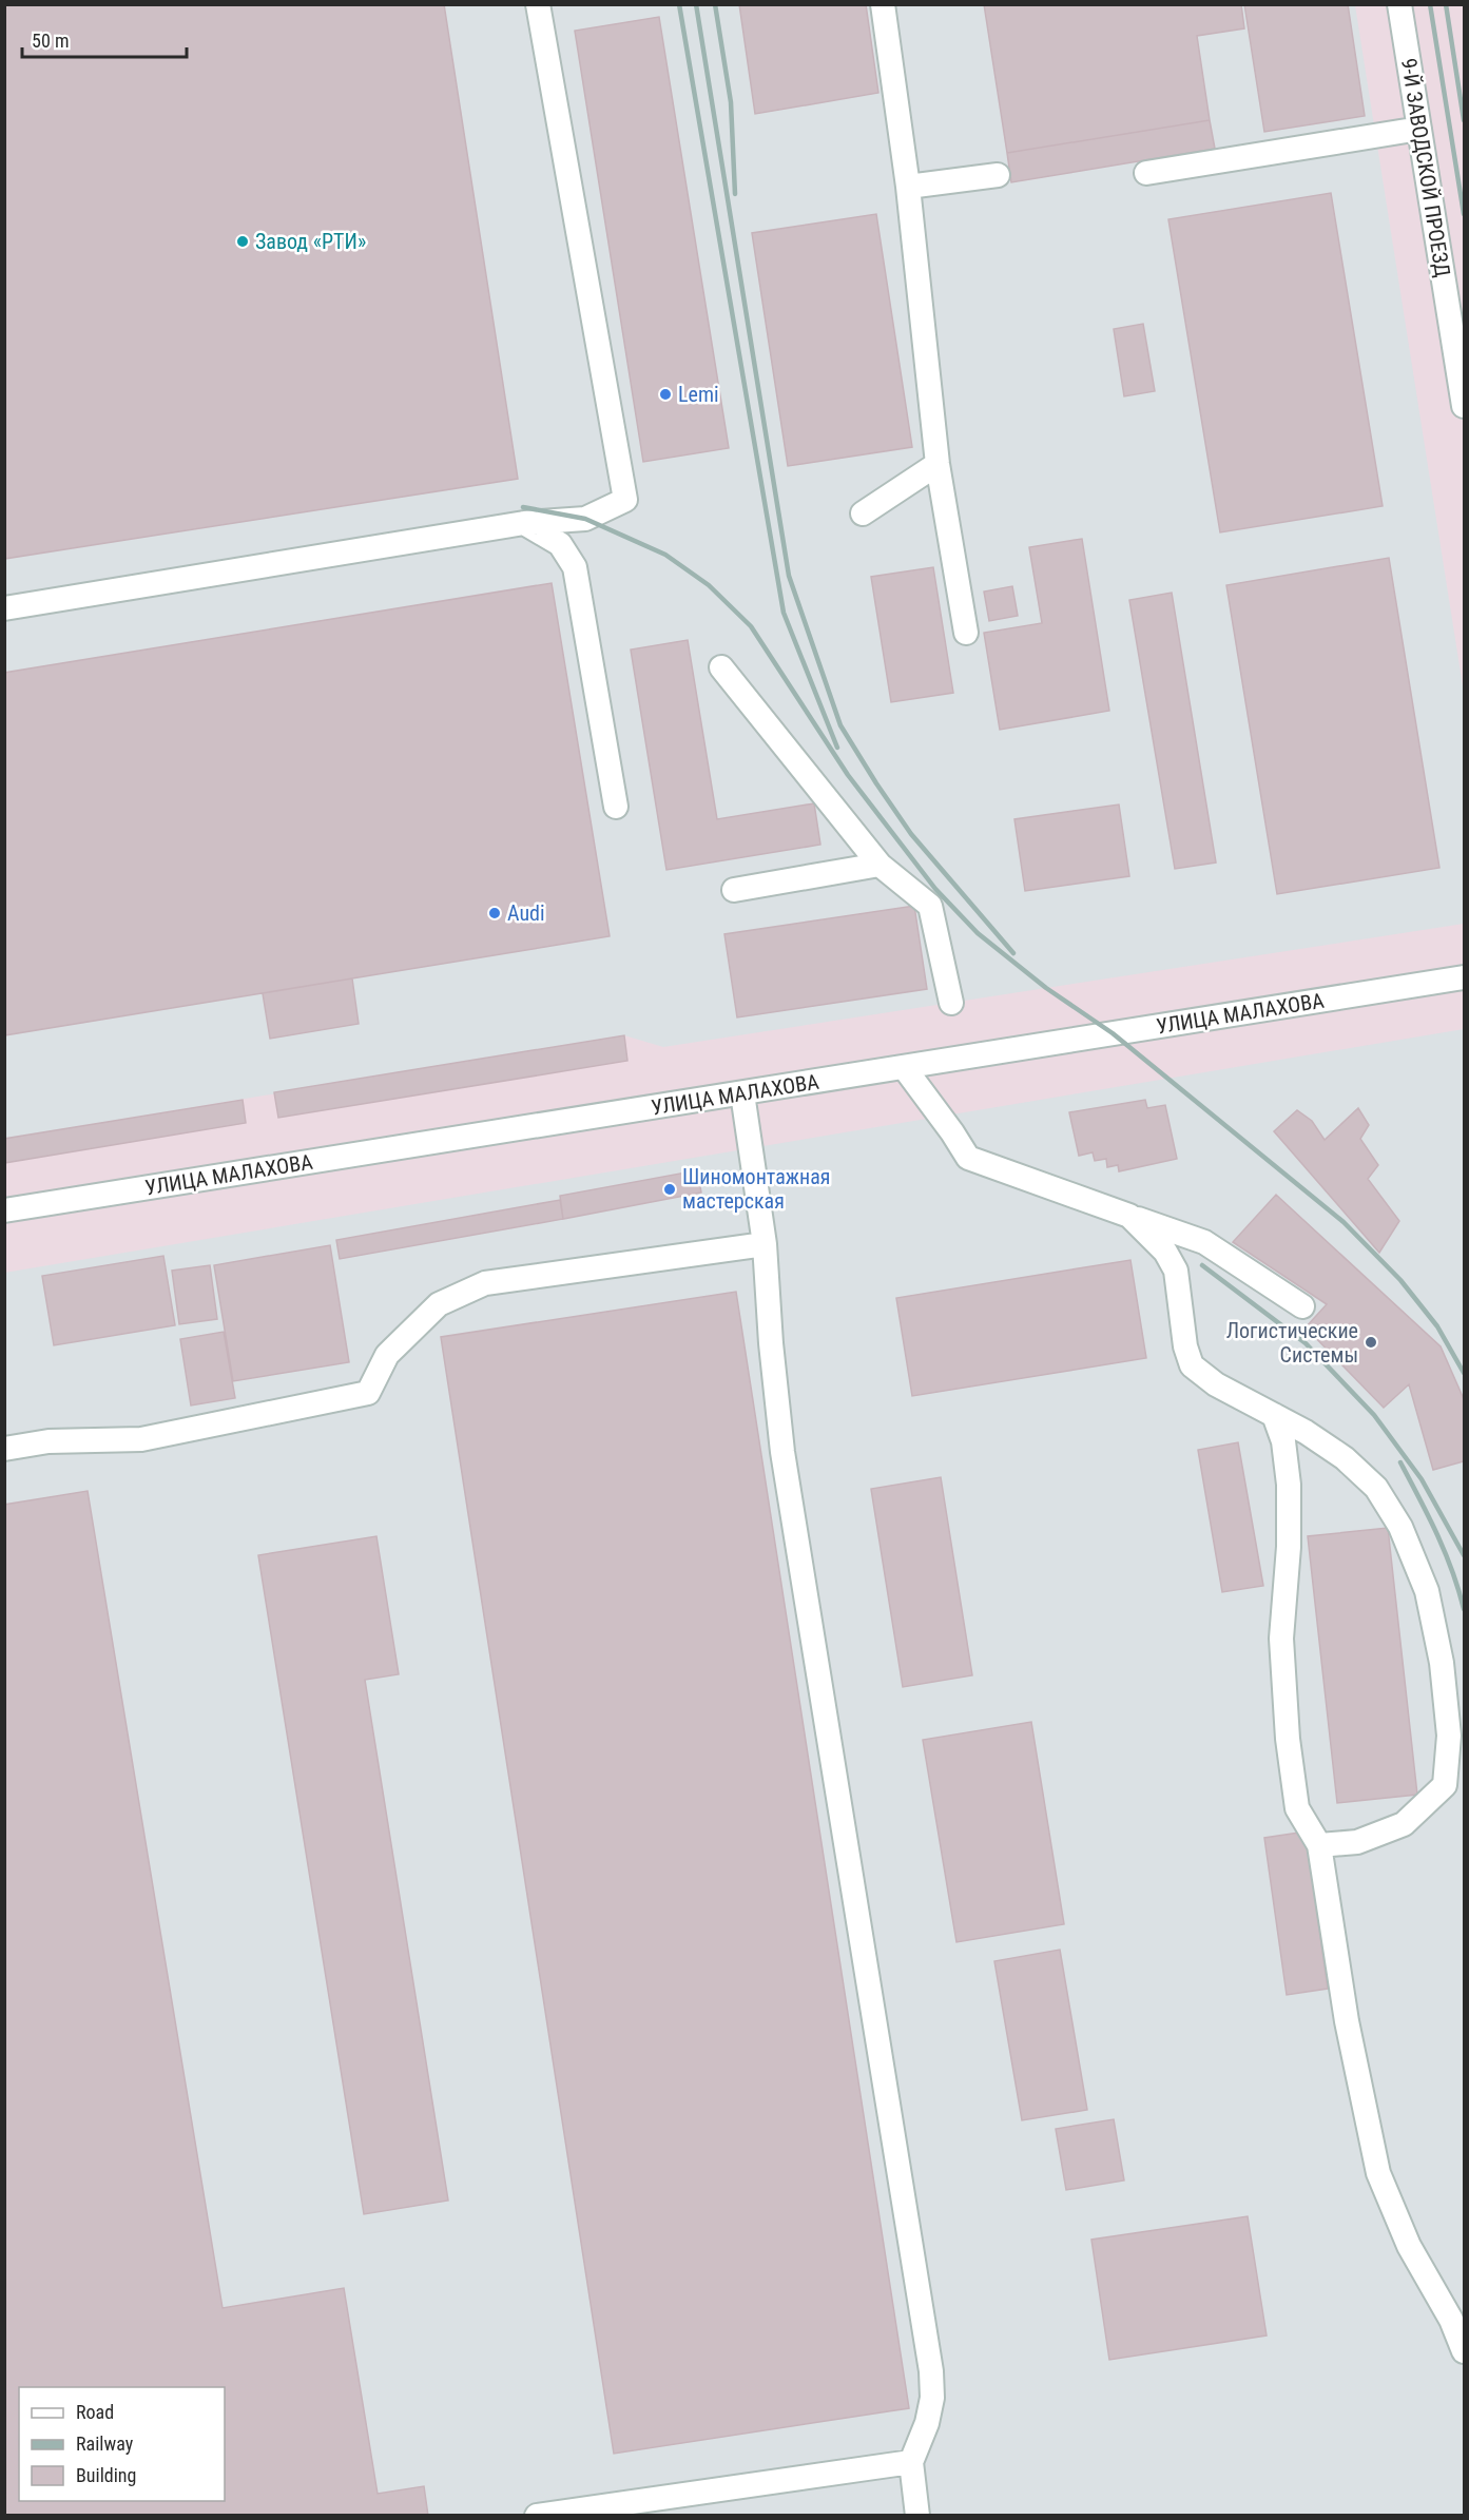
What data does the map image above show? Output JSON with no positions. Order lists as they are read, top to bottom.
{
  "streets": {
    "street": ["9-Й ЗАВОДСКОЙ ПРОЕЗД", "УЛИЦА МАЛАХОВА"]
  },
  "places": [
    "Завод «РТИ»",
    "Lemi",
    "Audi",
    "Шиномонтажная мастерская",
    "Логистические Системы"
  ],
  "legend": ["Road", "Railway", "Building"],
  "scale_bar": "50 m"
}
